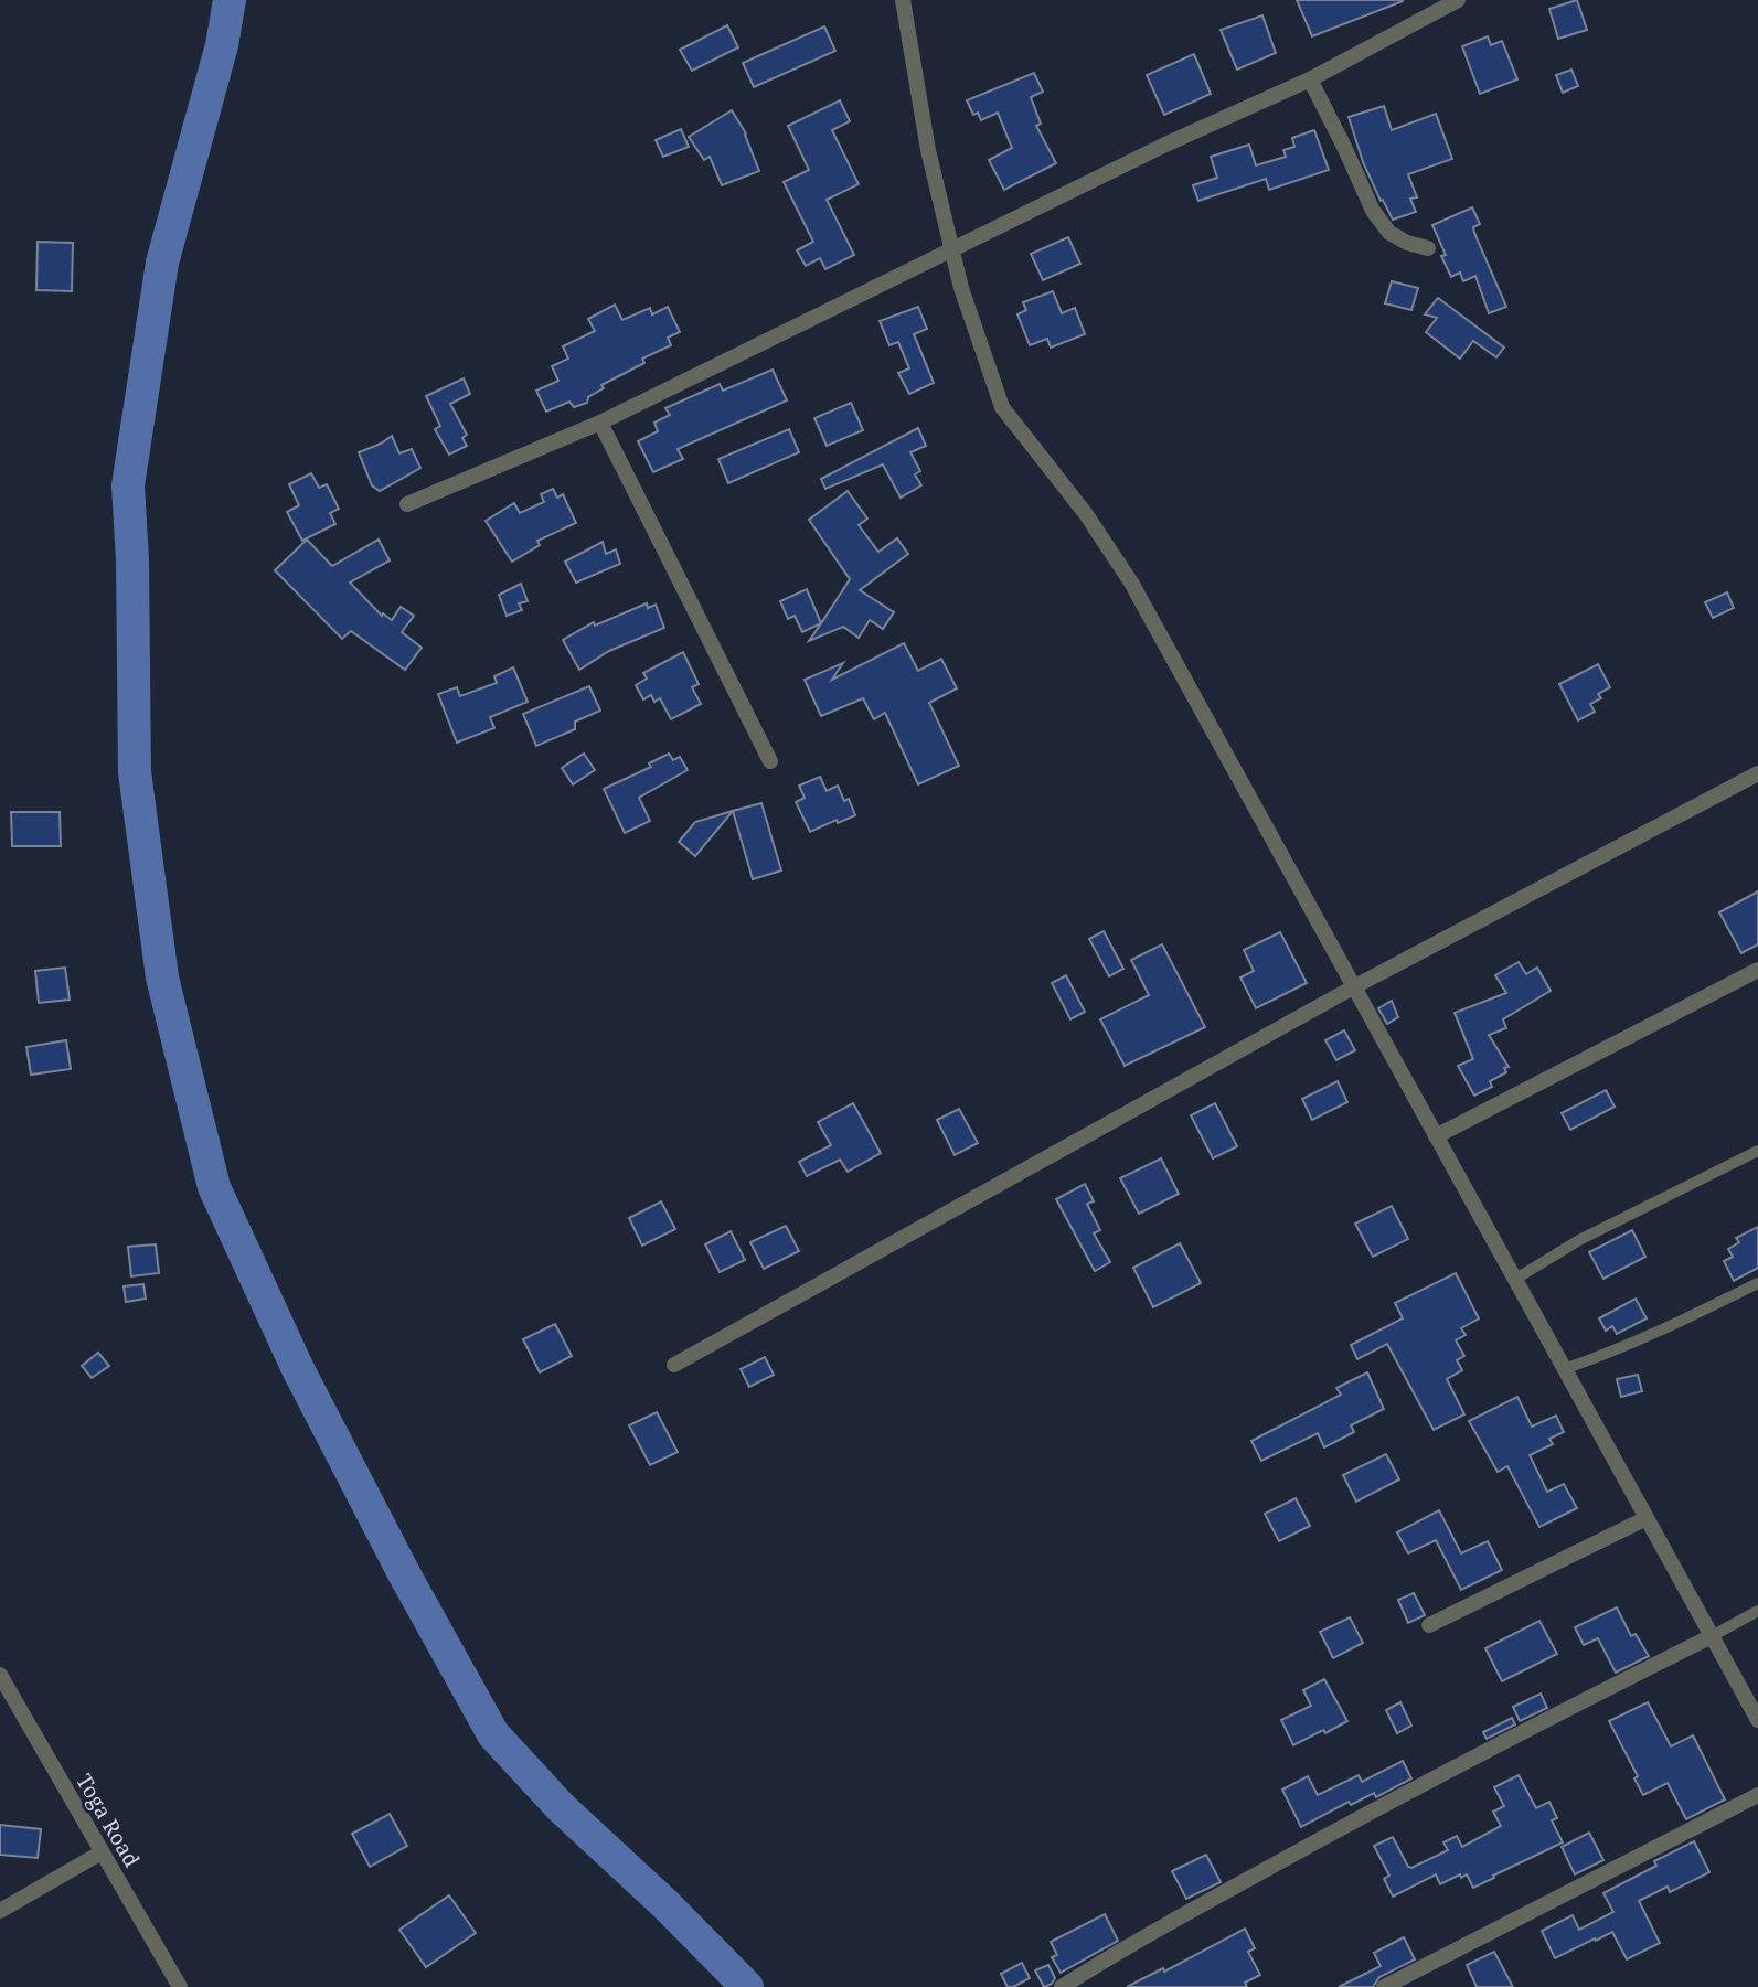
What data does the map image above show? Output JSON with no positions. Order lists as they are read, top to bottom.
{
  "streets": {
    "street": ["Toga Road"]
  }
}
